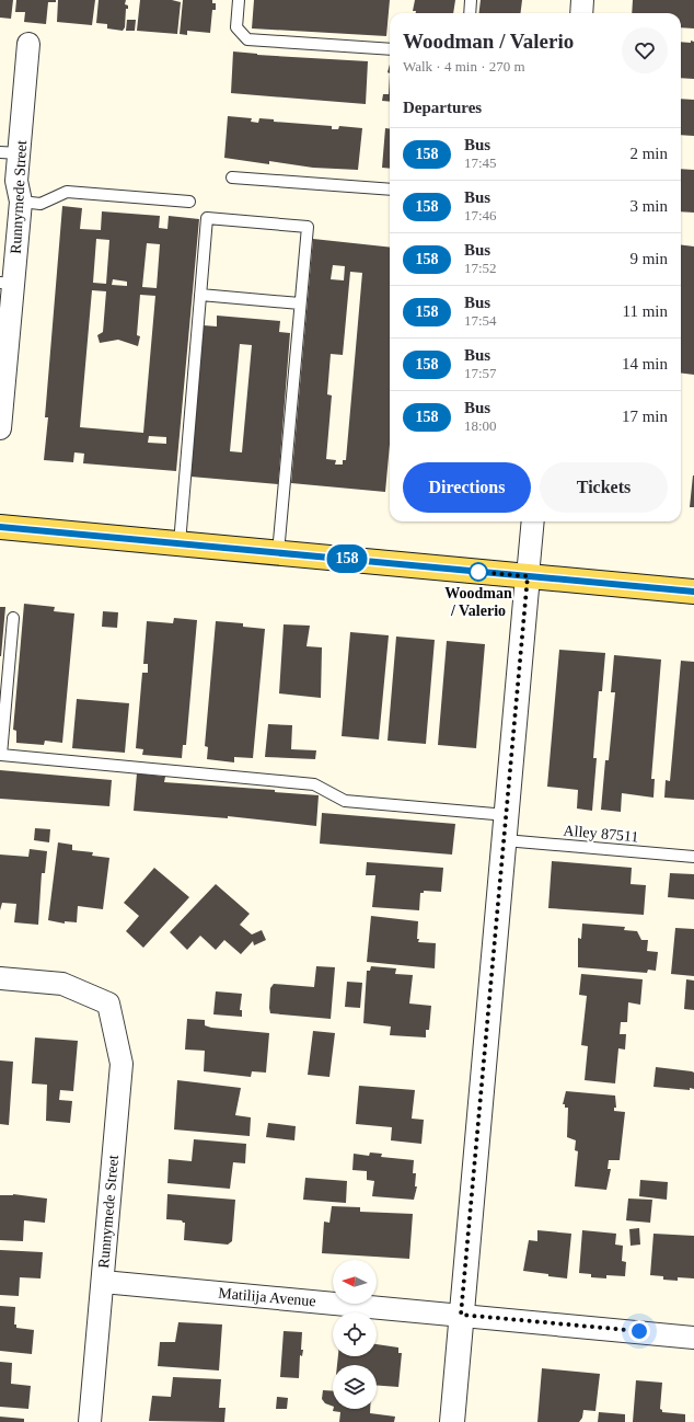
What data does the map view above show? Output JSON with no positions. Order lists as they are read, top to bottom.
{
  "streets": {
    "street": ["Runnymede Street", "Matilija Avenue"],
    "lane": ["Alley 87511"]
  },
  "crossings": [
    ["Runnymede Street", "Matilija Avenue"]
  ],
  "places": ["Woodman / Valerio"],
  "lines": ["bus line 158"],
  "north": "left",
  "page": {
    "on_map": "158",
    "heading": [
      ["Woodman / Valerio", "Walk · 4 min · 270 m"],
      "Departures"
    ],
    "list": [
      {
        "mark": "158",
        "name": "Bus",
        "note": "17:45",
        "value": "2 min"
      },
      {
        "mark": "158",
        "name": "Bus",
        "note": "17:46",
        "value": "3 min"
      },
      {
        "mark": "158",
        "name": "Bus",
        "note": "17:52",
        "value": "9 min"
      },
      {
        "mark": "158",
        "name": "Bus",
        "note": "17:54",
        "value": "11 min"
      },
      {
        "mark": "158",
        "name": "Bus",
        "note": "17:57",
        "value": "14 min"
      },
      {
        "mark": "158",
        "name": "Bus",
        "note": "18:00",
        "value": "17 min"
      }
    ],
    "buttons": ["Directions", "Tickets"]
  }
}
